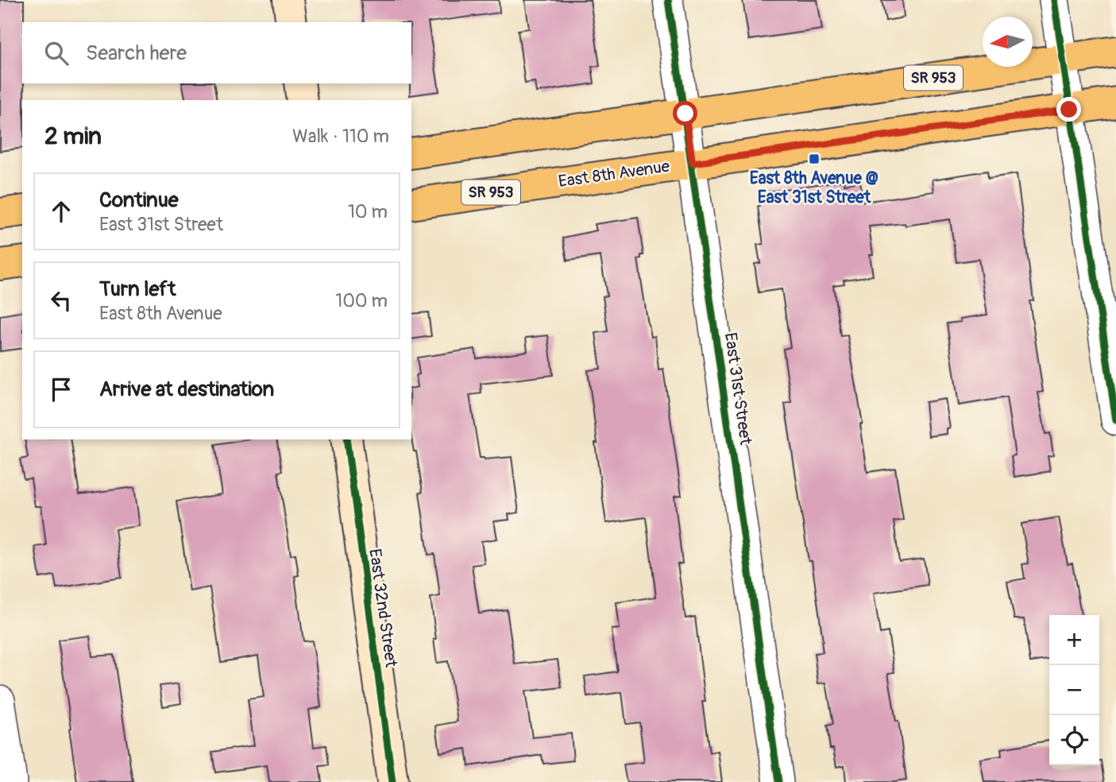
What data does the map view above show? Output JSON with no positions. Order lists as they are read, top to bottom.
{
  "streets": {
    "main road": ["SR 953", "East 8th Avenue"],
    "street": ["East 31st Street", "East 32nd Street"]
  },
  "crossings": [
    ["SR 953", "East 31st Street"],
    ["East 8th Avenue", "East 31st Street"]
  ],
  "places": {
    "transit": ["East 8th Avenue @ East 31st Street"]
  },
  "north": "left",
  "page": {
    "search": "Search here",
    "heading": ["2 min", "Walk · 110 m"],
    "list": [
      ["Continue", "East 31st Street", "10 m"],
      ["Turn left", "East 8th Avenue", "100 m"],
      "Arrive at destination"
    ],
    "map_buttons": ["+", "−"]
  }
}
